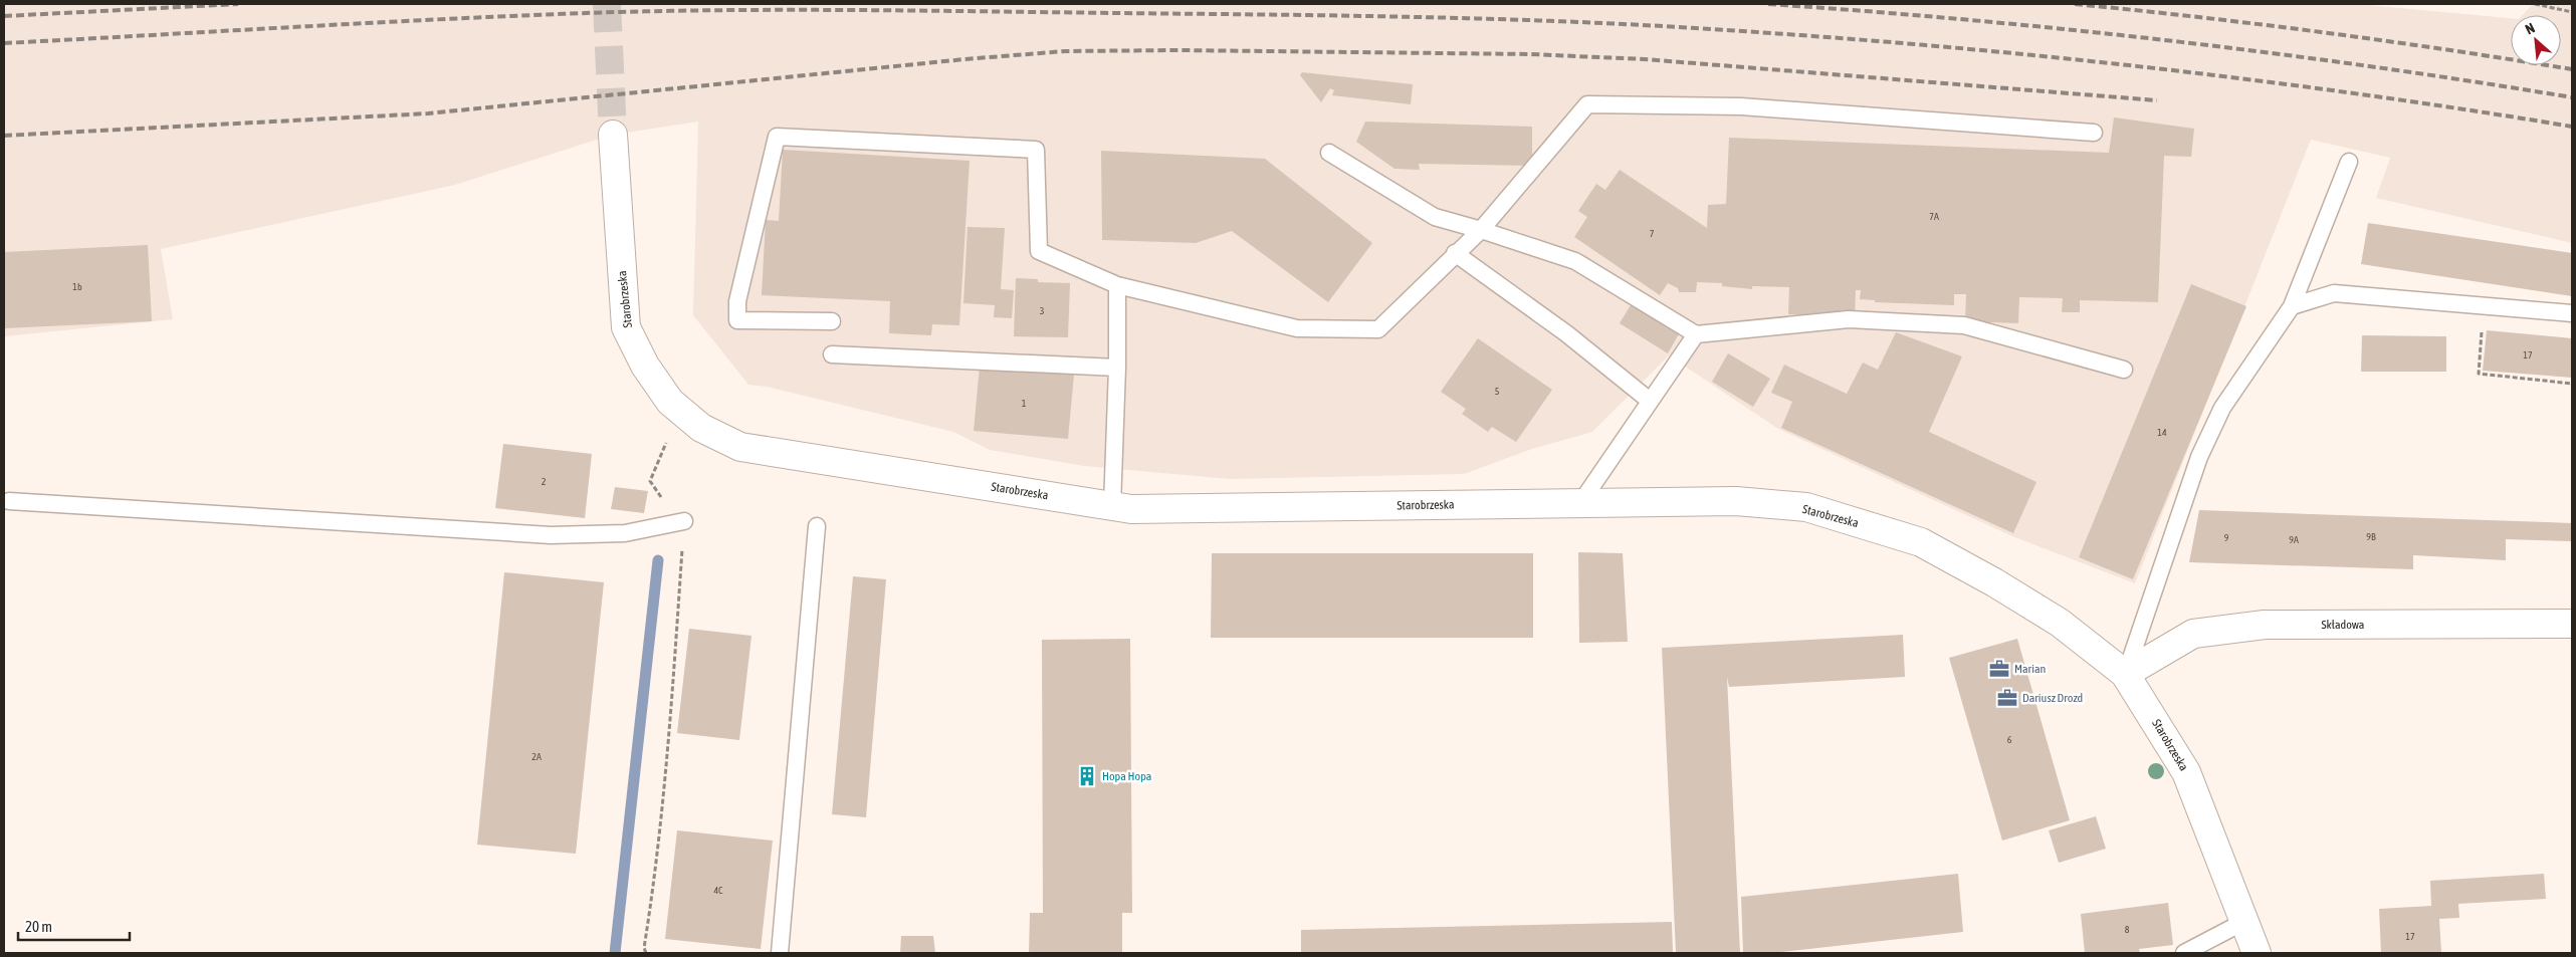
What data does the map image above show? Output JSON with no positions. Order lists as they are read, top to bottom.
{
  "streets": {
    "street": ["Starobrzeska", "Składowa"]
  },
  "crossings": [
    ["Starobrzeska", "Składowa"]
  ],
  "places": {
    "office": ["Marian", "Dariusz Drozd"],
    "building": ["Hopa Hopa"]
  },
  "house_numbers": [
    "7A",
    "7",
    "1b",
    "3",
    "17",
    "5",
    "1",
    "14",
    "2",
    "9B",
    "9",
    "9A",
    "6",
    "2A",
    "4C",
    "8",
    "17"
  ],
  "scale_bar": "20 m",
  "north": "top left"
}
